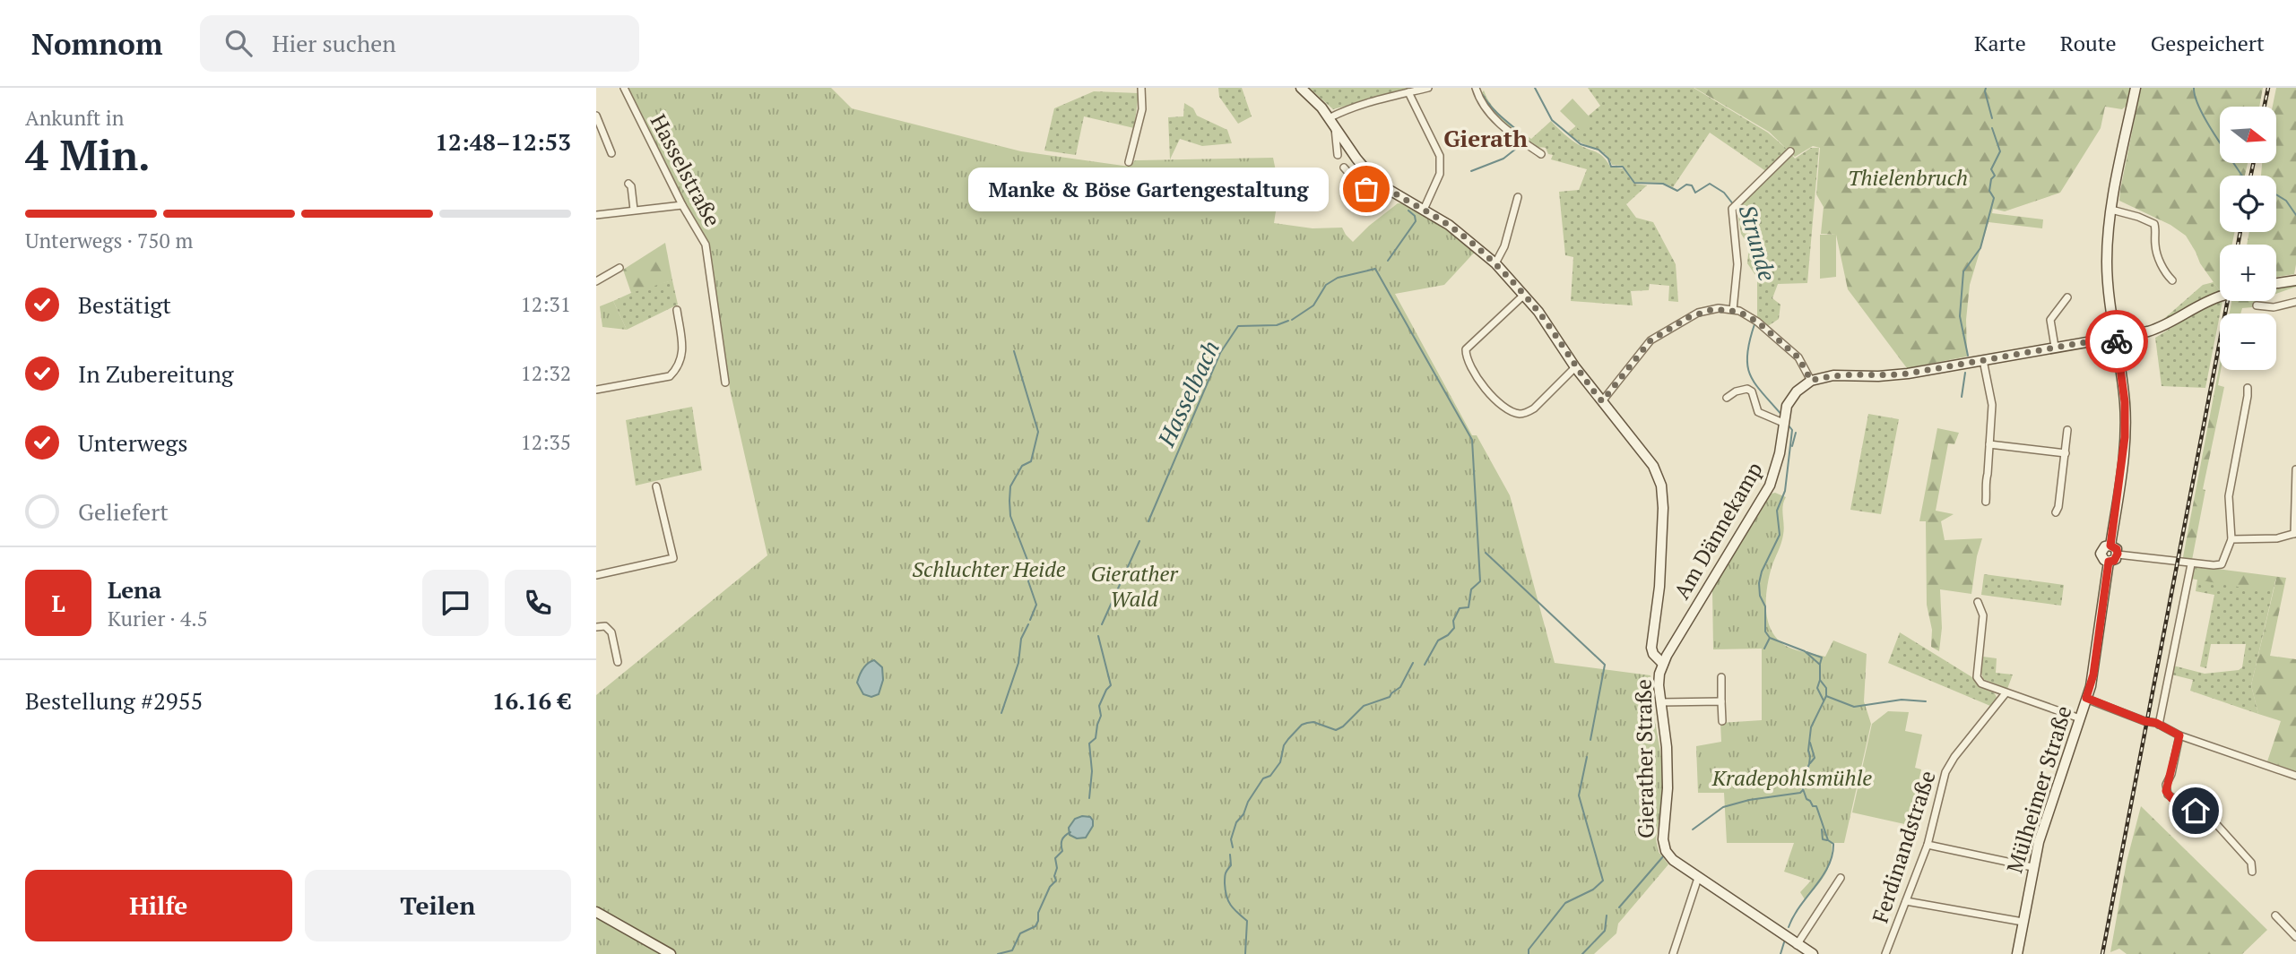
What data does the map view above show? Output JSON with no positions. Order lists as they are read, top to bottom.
{
  "streets": {
    "street": [
      "Hasselstraße",
      "Am Dännekamp",
      "Gierather Straße",
      "Mülheimer Straße",
      "Ferdinandstraße"
    ]
  },
  "crossings": [
    ["Am Dännekamp", "Gierather Straße"]
  ],
  "districts": ["Gierath"],
  "water": ["Strunde", "Hasselbach"],
  "parks": [
    "Thielenbruch",
    "Schluchter Heide",
    "Gierather Wald",
    "Kradepohlsmühle"
  ],
  "places": ["Manke & Böse Gartengestaltung"],
  "north": "right",
  "page": {
    "header": "Nomnom",
    "search": "Hier suchen",
    "nav": ["Karte", "Route", "Gespeichert"],
    "heading": ["4 Min.", "Ankunft in", "12:48–12:53"],
    "panel": [
      "Lena",
      "Kurier · 4.5",
      "Bestellung #2955",
      "16.16 €"
    ],
    "map_buttons": ["+", "−"],
    "bubble": "Manke & Böse Gartengestaltung",
    "bar": "Unterwegs · 750 m",
    "list": [
      ["Bestätigt", "12:31"],
      ["In Zubereitung", "12:32"],
      ["Unterwegs", "12:35"],
      "Geliefert"
    ],
    "round": "L",
    "buttons": ["Hilfe", "Teilen"]
  }
}
